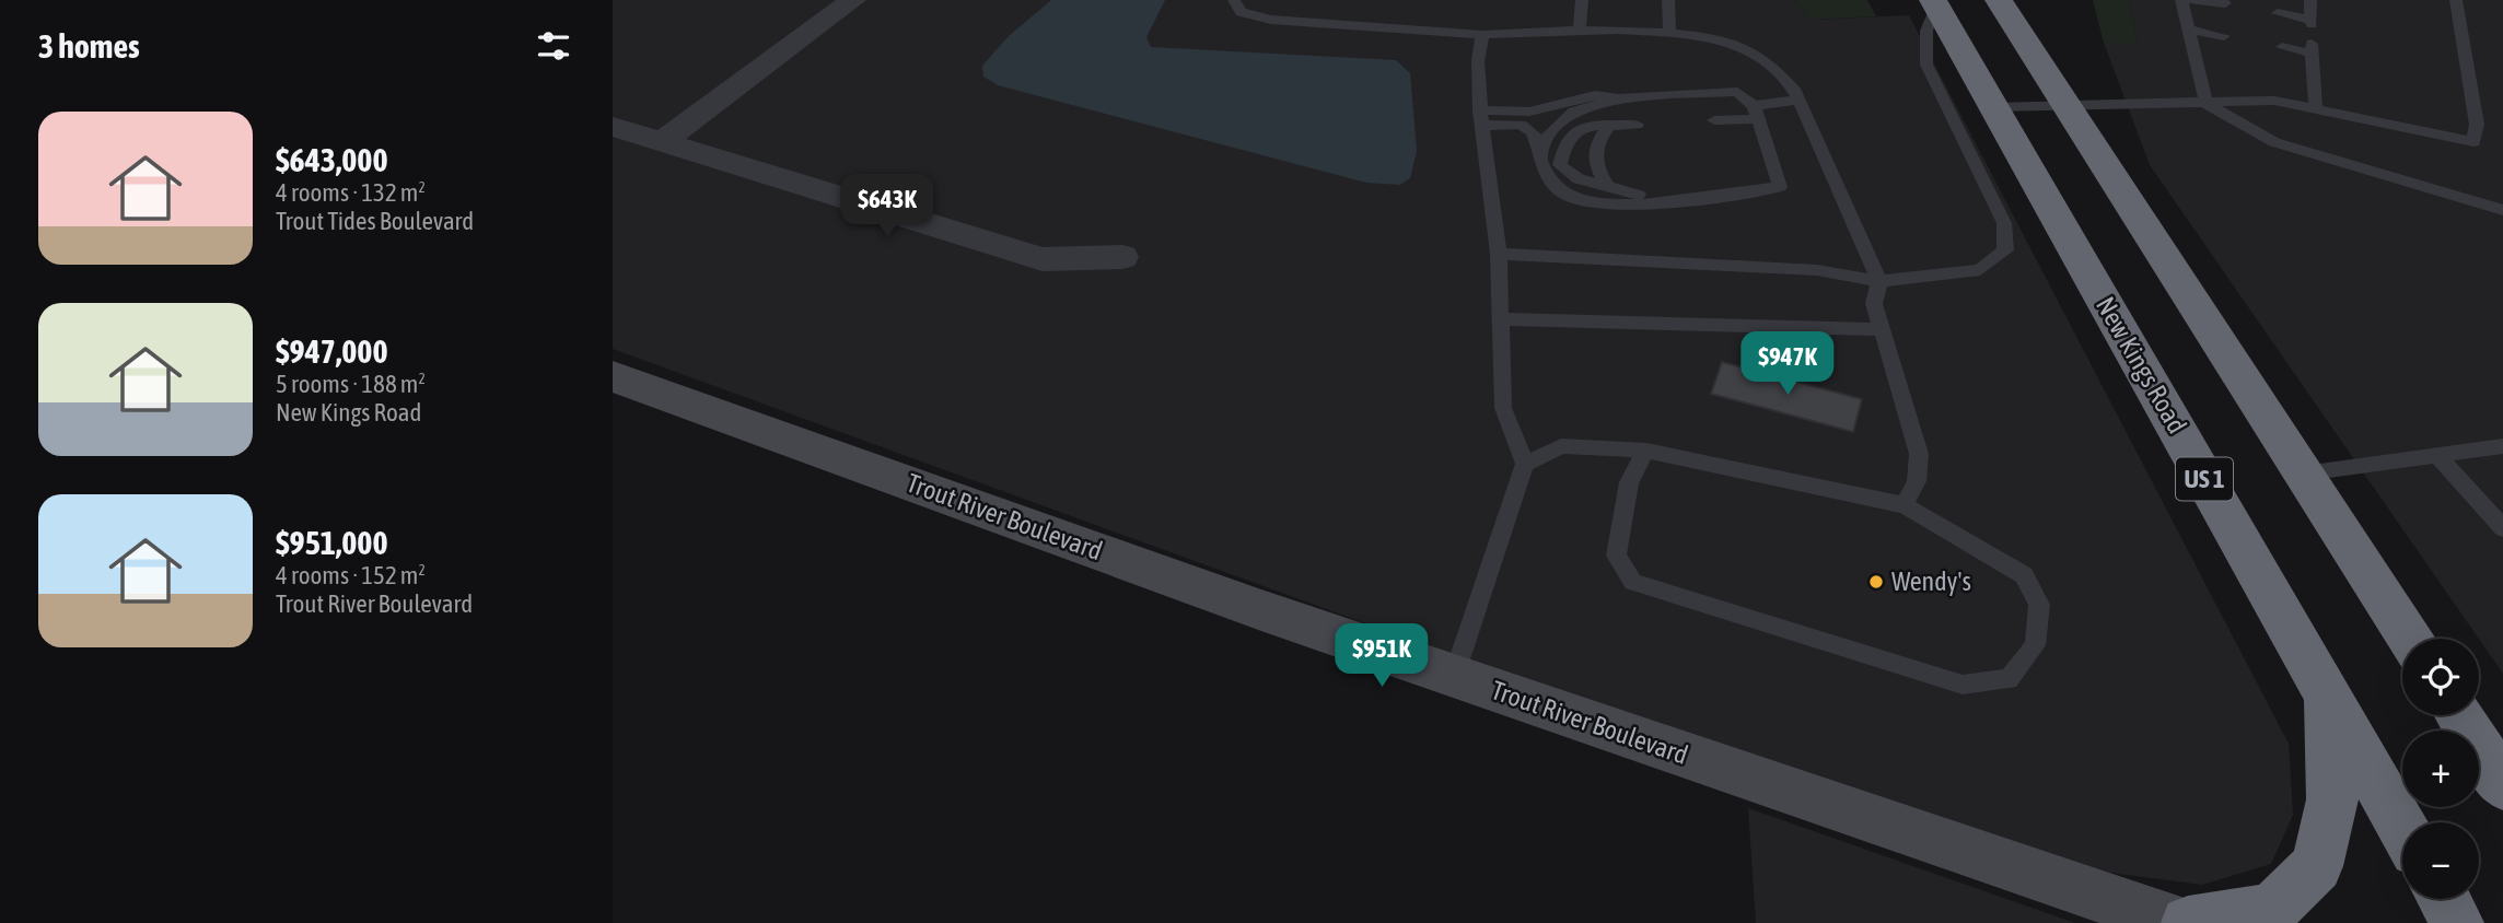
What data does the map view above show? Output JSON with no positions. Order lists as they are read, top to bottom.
{
  "streets": {
    "highway": ["New Kings Road", "US 1"],
    "street": ["Trout River Boulevard"]
  },
  "places": ["Wendy's"],
  "page": {
    "heading": "3 homes",
    "list": [
      {
        "name": "$643,000",
        "note": "4 rooms · 132 m² · Trout Tides Boulevard"
      },
      {
        "name": "$947,000",
        "note": "5 rooms · 188 m² · New Kings Road"
      },
      {
        "name": "$951,000",
        "note": "4 rooms · 152 m² · Trout River Boulevard"
      }
    ],
    "price": ["$643K", "$947K", "$951K"],
    "map_buttons": ["+", "−"]
  }
}
